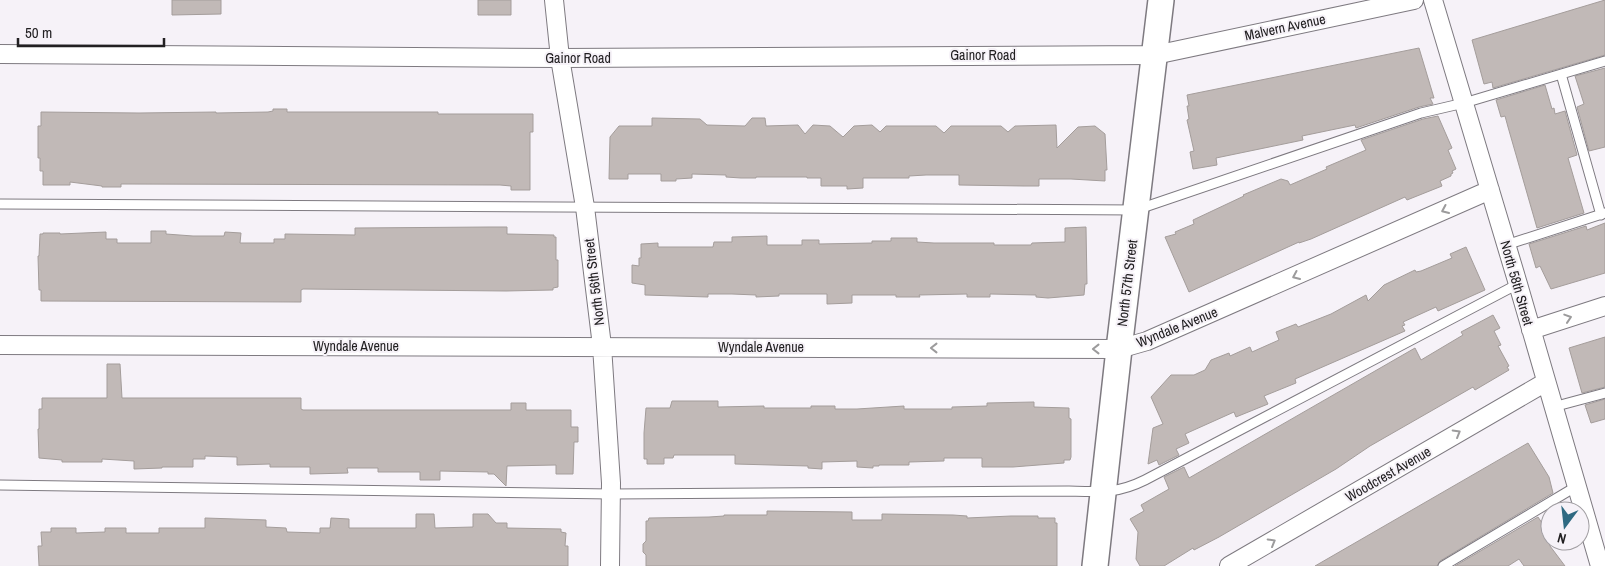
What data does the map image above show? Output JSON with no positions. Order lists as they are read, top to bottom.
{
  "streets": {
    "street": [
      "Malvern Avenue",
      "Gainor Road",
      "North 56th Street",
      "North 57th Street",
      "North 58th Street",
      "Wyndale Avenue",
      "Woodcrest Avenue"
    ]
  },
  "crossings": [
    ["Malvern Avenue", "Gainor Road"],
    ["Malvern Avenue", "North 57th Street"],
    ["Gainor Road", "North 56th Street"],
    ["Gainor Road", "North 57th Street"],
    ["North 56th Street", "Wyndale Avenue"],
    ["North 57th Street", "Wyndale Avenue"],
    ["North 58th Street", "Wyndale Avenue"],
    ["North 58th Street", "Woodcrest Avenue"]
  ],
  "one_way": ["Wyndale Avenue", "Woodcrest Avenue"],
  "scale_bar": "50 m",
  "north": "bottom"
}
